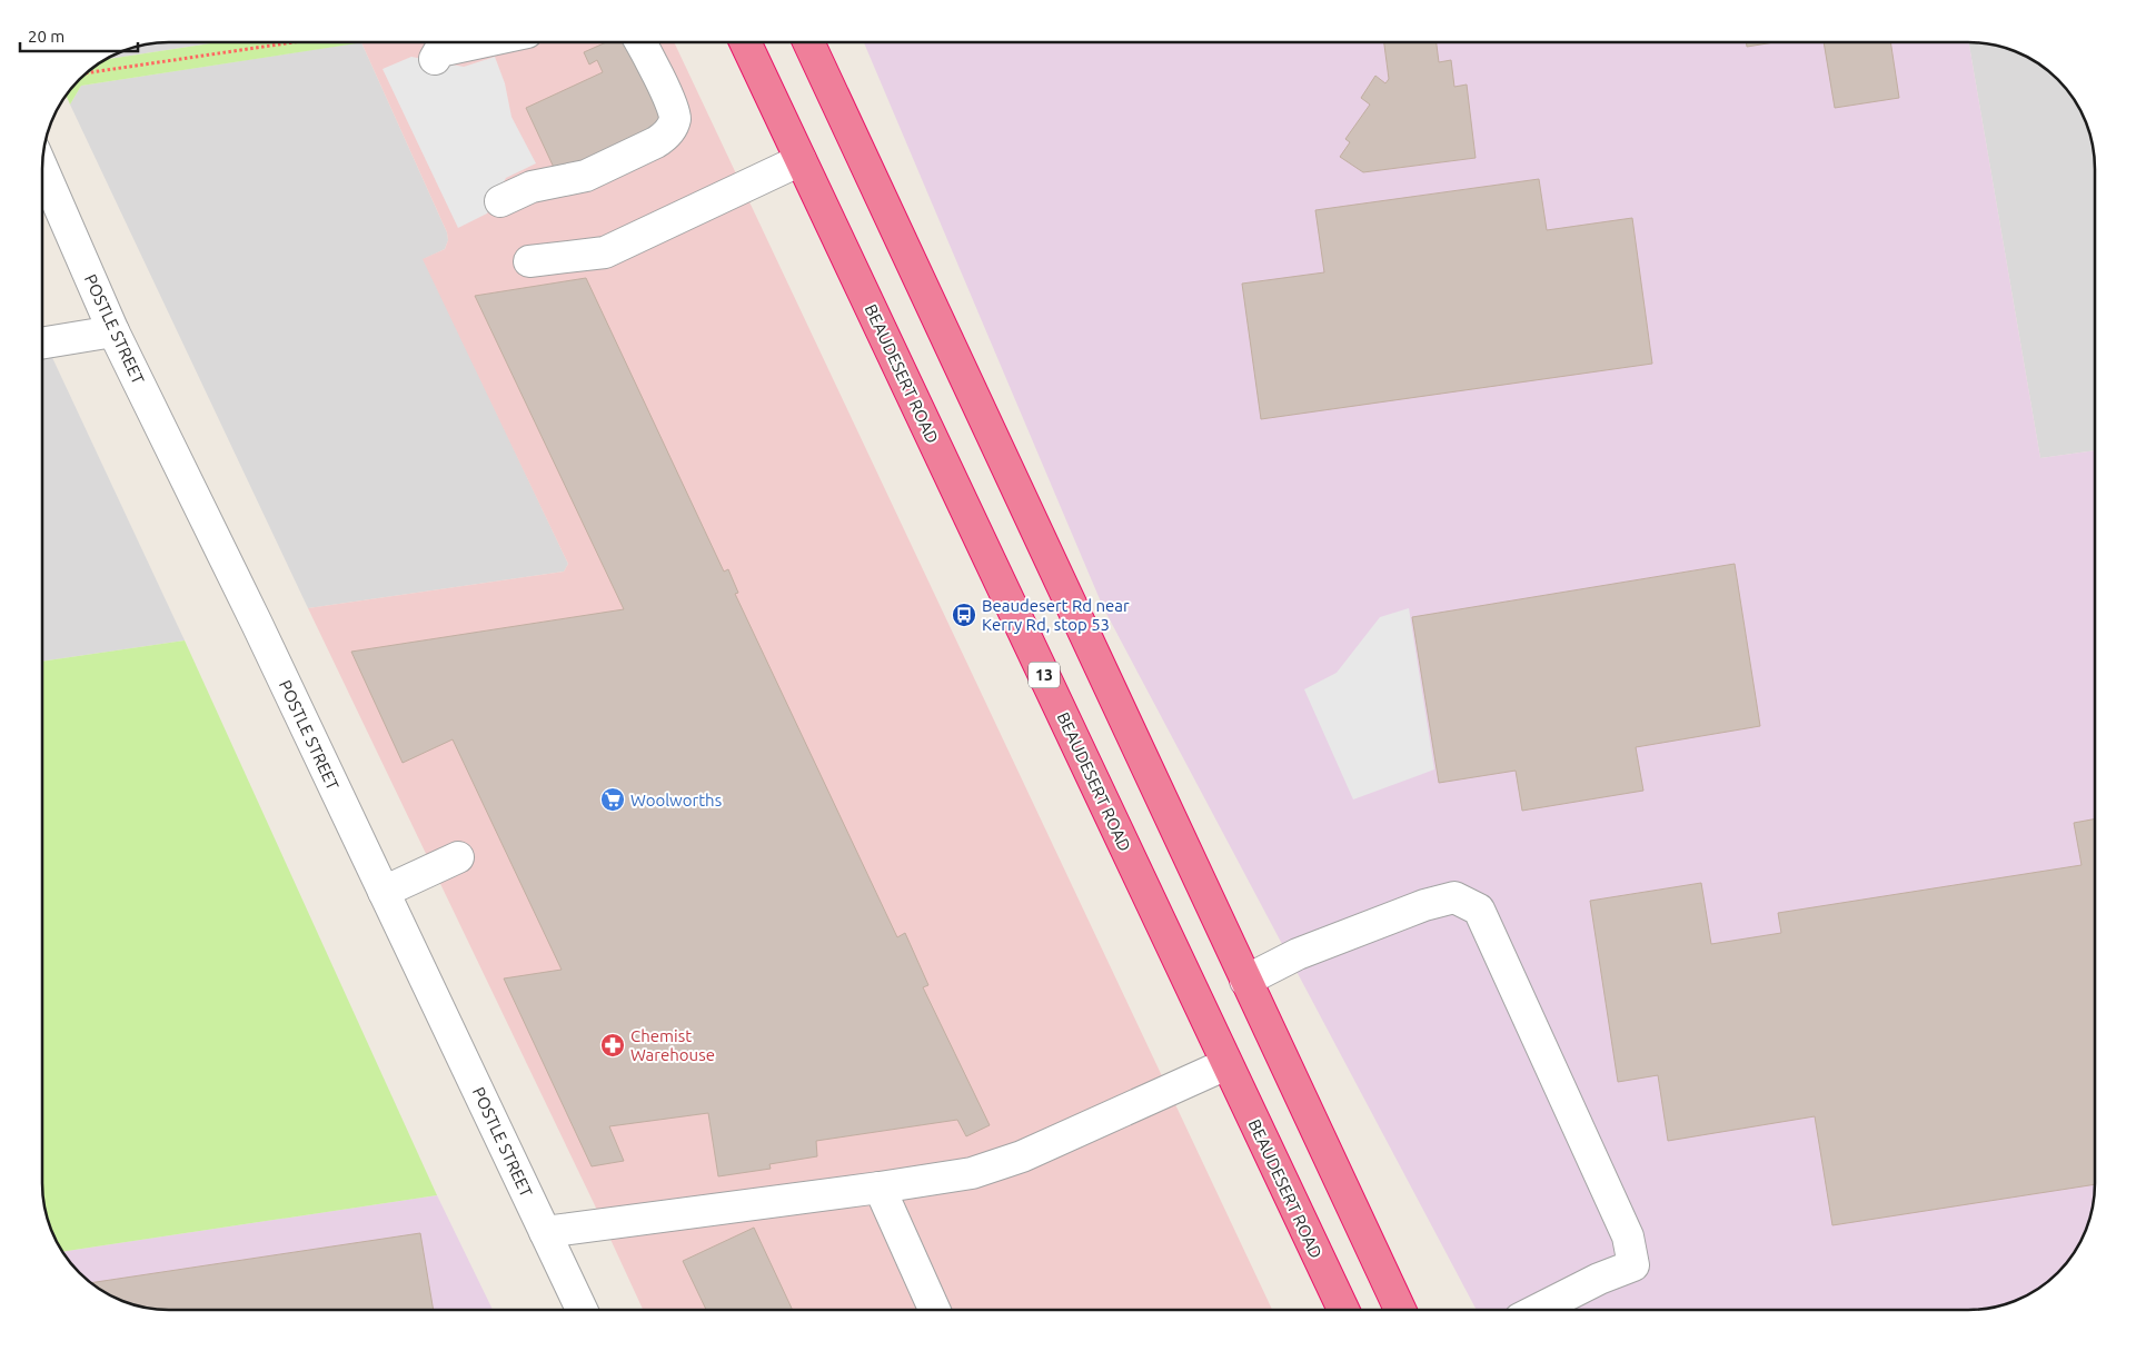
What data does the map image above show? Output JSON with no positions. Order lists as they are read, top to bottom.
{
  "streets": {
    "highway": ["BEAUDESERT ROAD", "13"],
    "street": ["POSTLE STREET"]
  },
  "places": {
    "bus stop": ["Beaudesert Rd near Kerry Rd, stop 53"],
    "supermarket": ["Woolworths"],
    "pharmacy": ["Chemist Warehouse"]
  },
  "scale_bar": "20 m"
}
